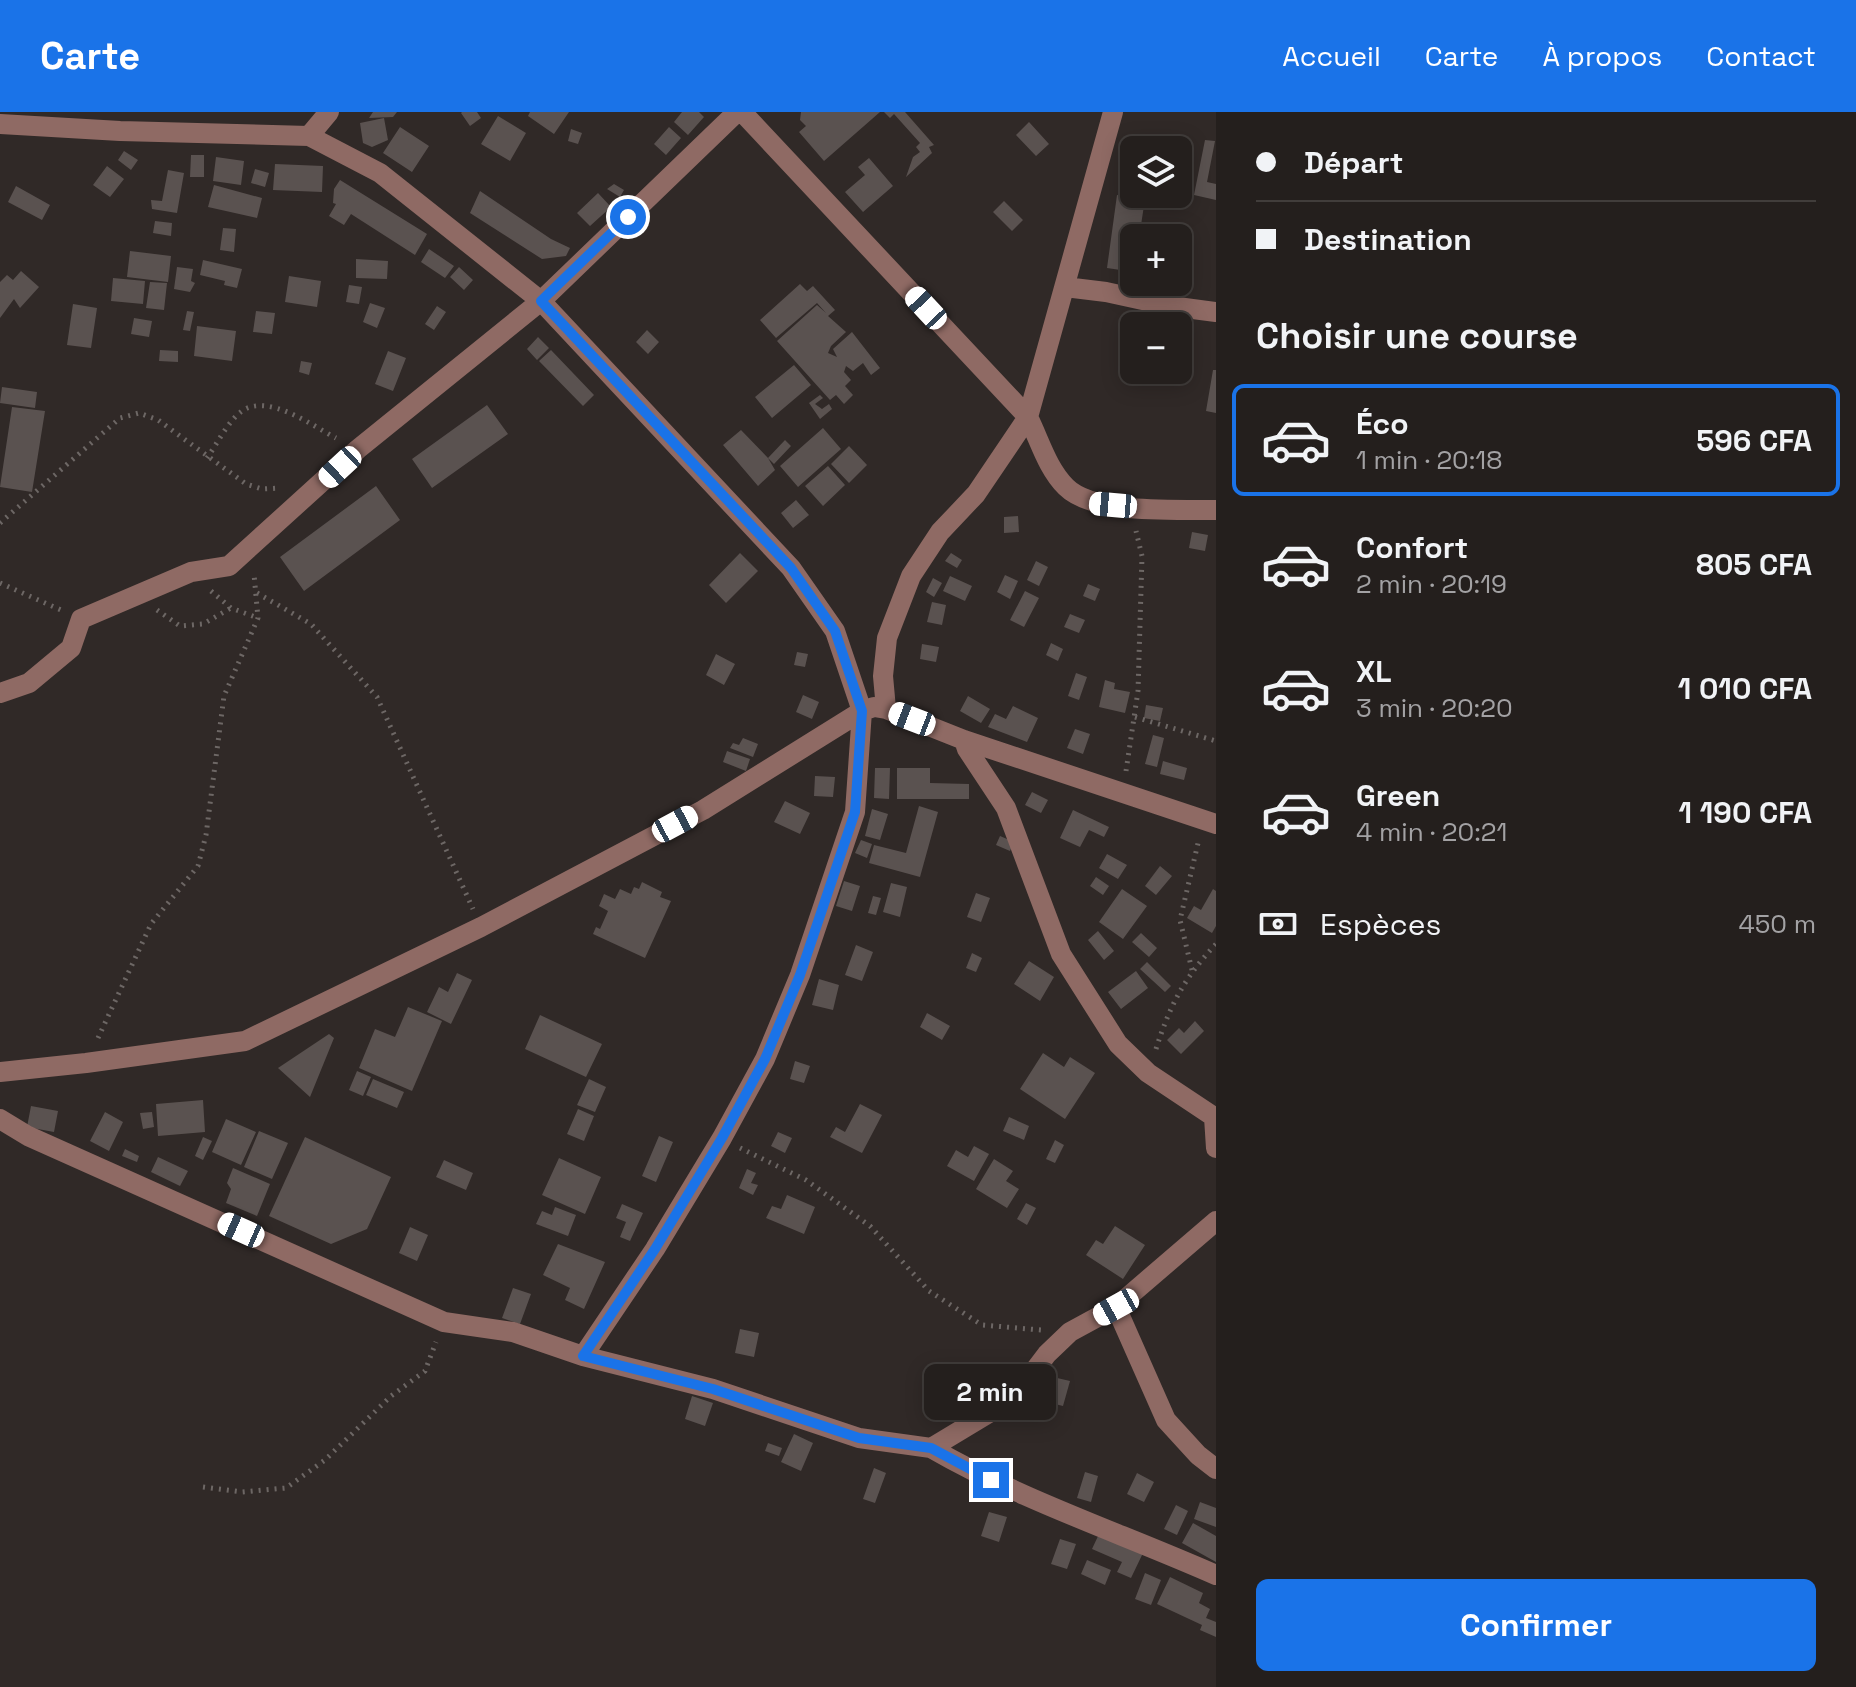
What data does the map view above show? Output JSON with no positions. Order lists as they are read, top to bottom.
{
  "page": {
    "header": "Carte",
    "nav": [
      "Accueil",
      "Carte",
      "À propos",
      "Contact"
    ],
    "banner": ["Départ", "Destination"],
    "map_buttons": ["+", "−"],
    "heading": "Choisir une course",
    "list": [
      {
        "name": "Éco",
        "note": "1 min · 20:18",
        "value": "596 CFA"
      },
      {
        "name": "Confort",
        "note": "2 min · 20:19",
        "value": "805 CFA"
      },
      {
        "name": "XL",
        "note": "3 min · 20:20",
        "value": "1 010 CFA"
      },
      {
        "name": "Green",
        "note": "4 min · 20:21",
        "value": "1 190 CFA"
      }
    ],
    "pay": ["Espèces", "450 m"],
    "bubble": "2 min",
    "buttons": "Confirmer"
  }
}
